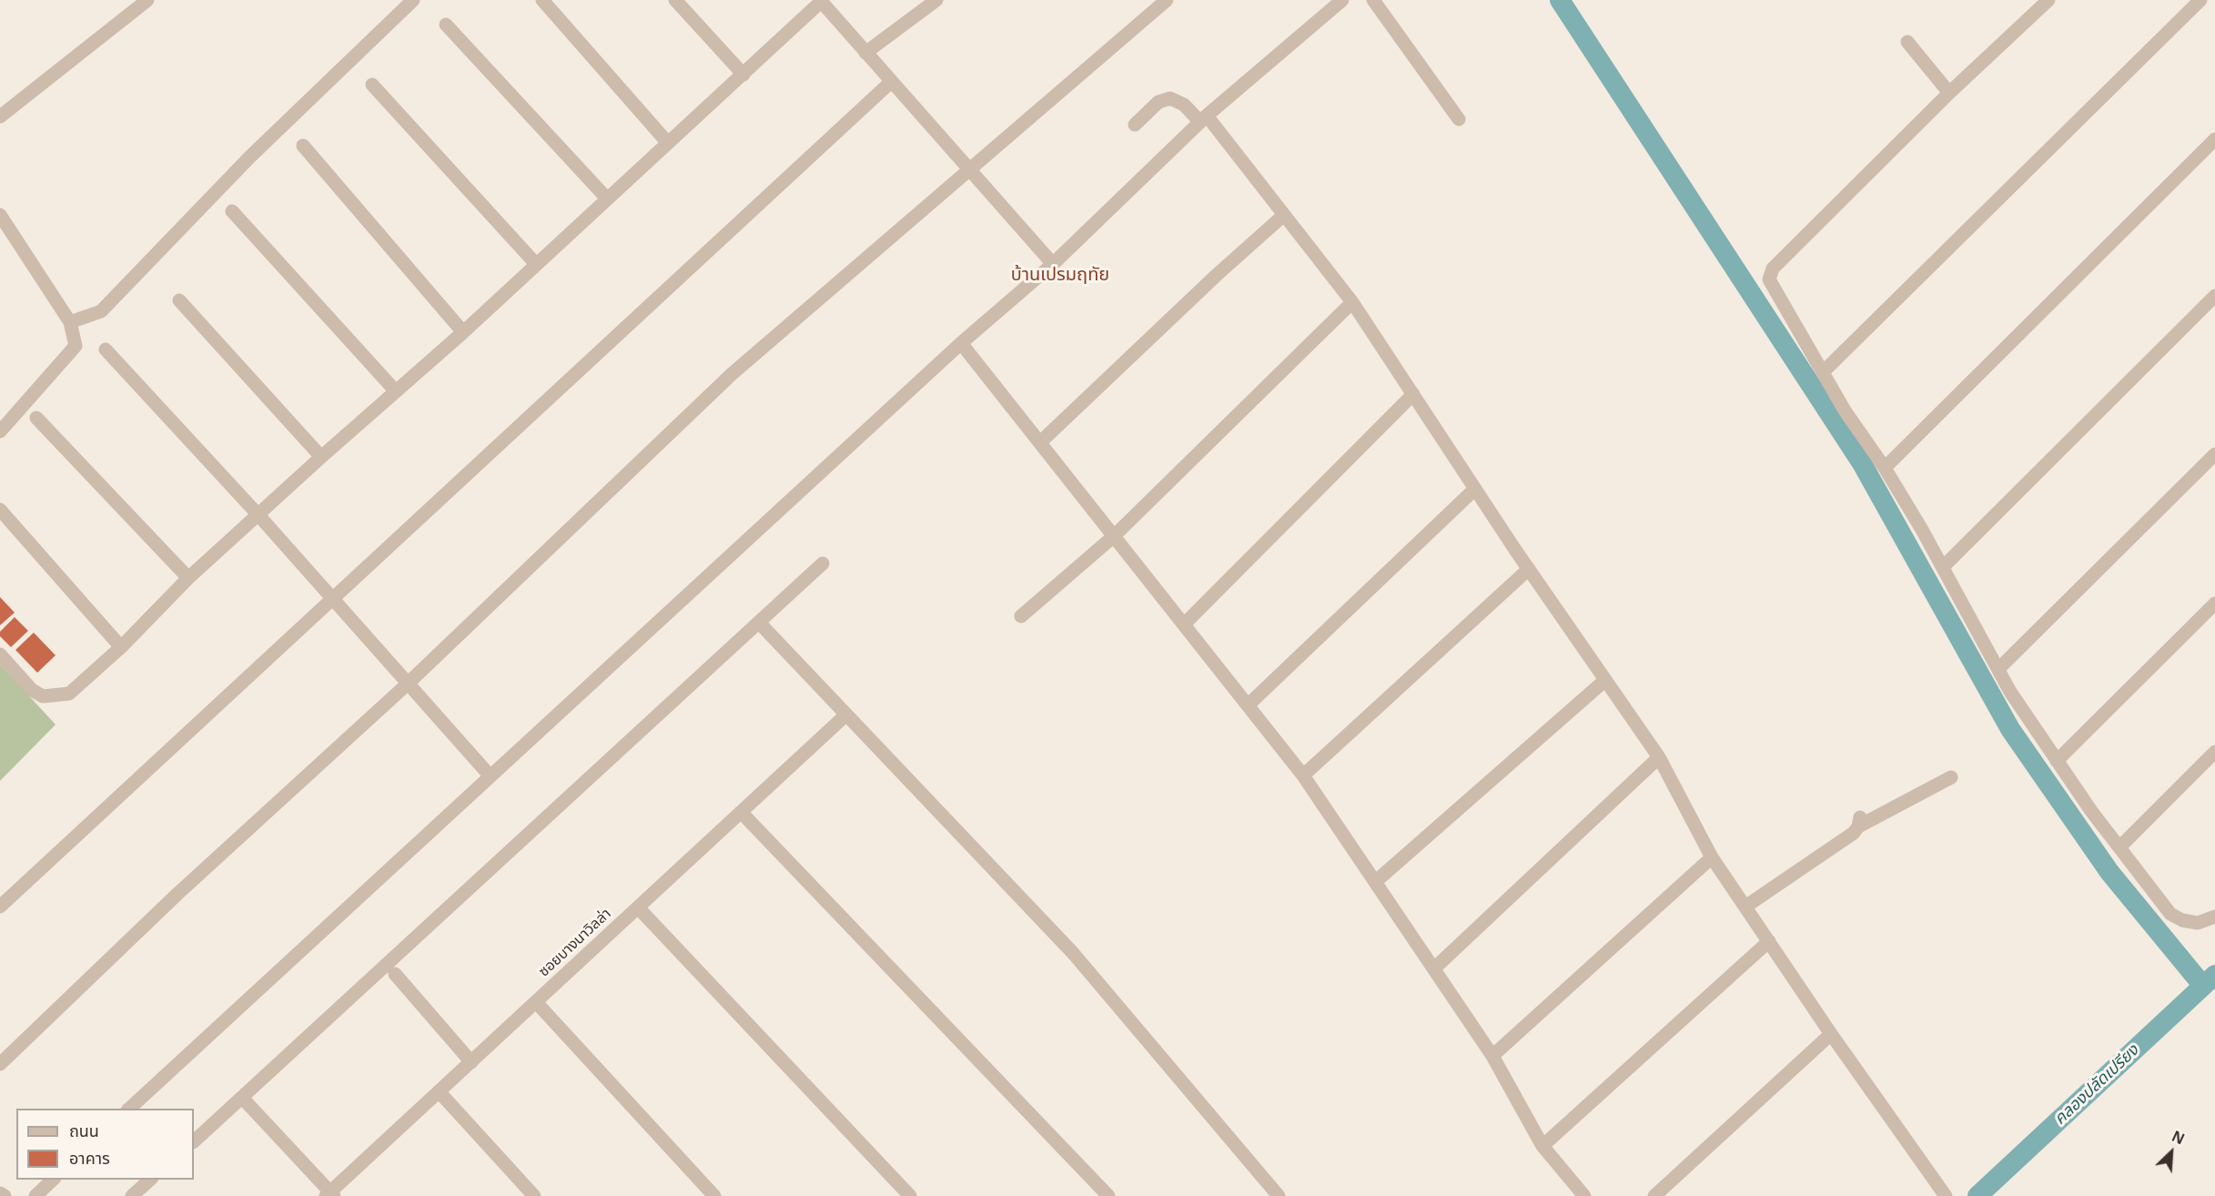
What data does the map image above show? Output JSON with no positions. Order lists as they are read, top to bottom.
{
  "streets": {
    "street": ["ซอยบางนาวิลล่า"]
  },
  "districts": ["บ้านเปรมฤทัย"],
  "water": ["คลองปลัดเปรียง"],
  "legend": ["ถนน", "อาคาร"],
  "north": "top right"
}
